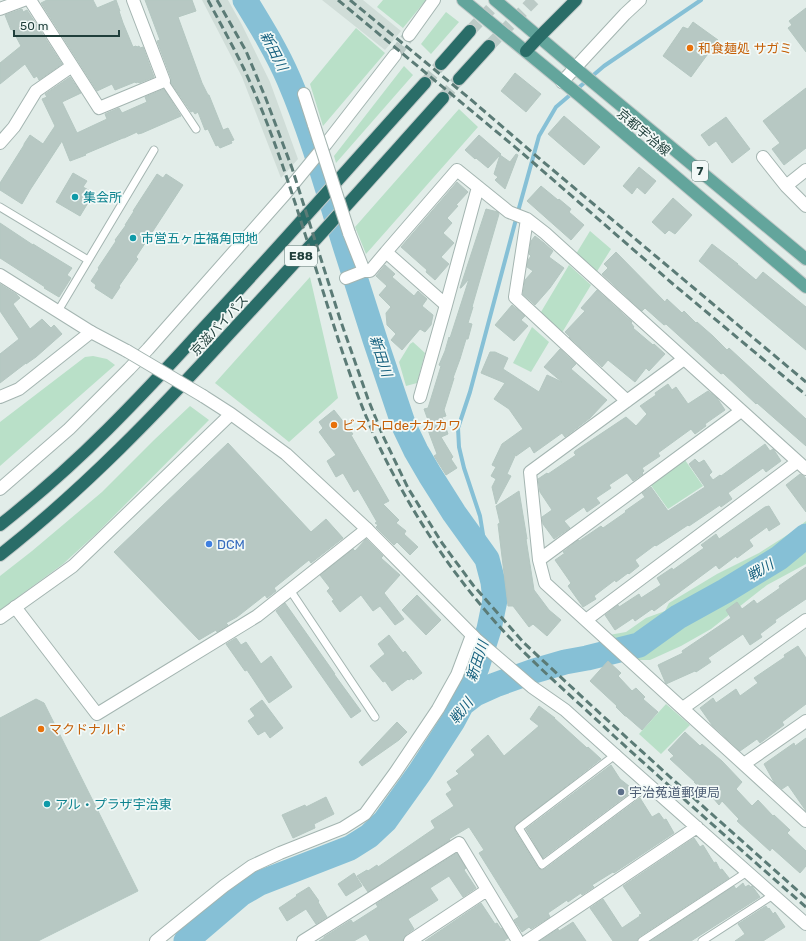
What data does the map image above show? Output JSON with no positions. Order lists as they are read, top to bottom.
{
  "streets": {
    "highway": ["E88", "京滋バイパス"],
    "main road": ["京都宇治線", "7"]
  },
  "water": ["新田川", "戦川"],
  "places": [
    "和食麺処 サガミ",
    "集会所",
    "市営五ヶ庄福角団地",
    "ビストロdeナカカワ",
    "DCM",
    "マクドナルド",
    "宇治菟道郵便局",
    "アル・プラザ宇治東"
  ],
  "scale_bar": "50 m"
}
